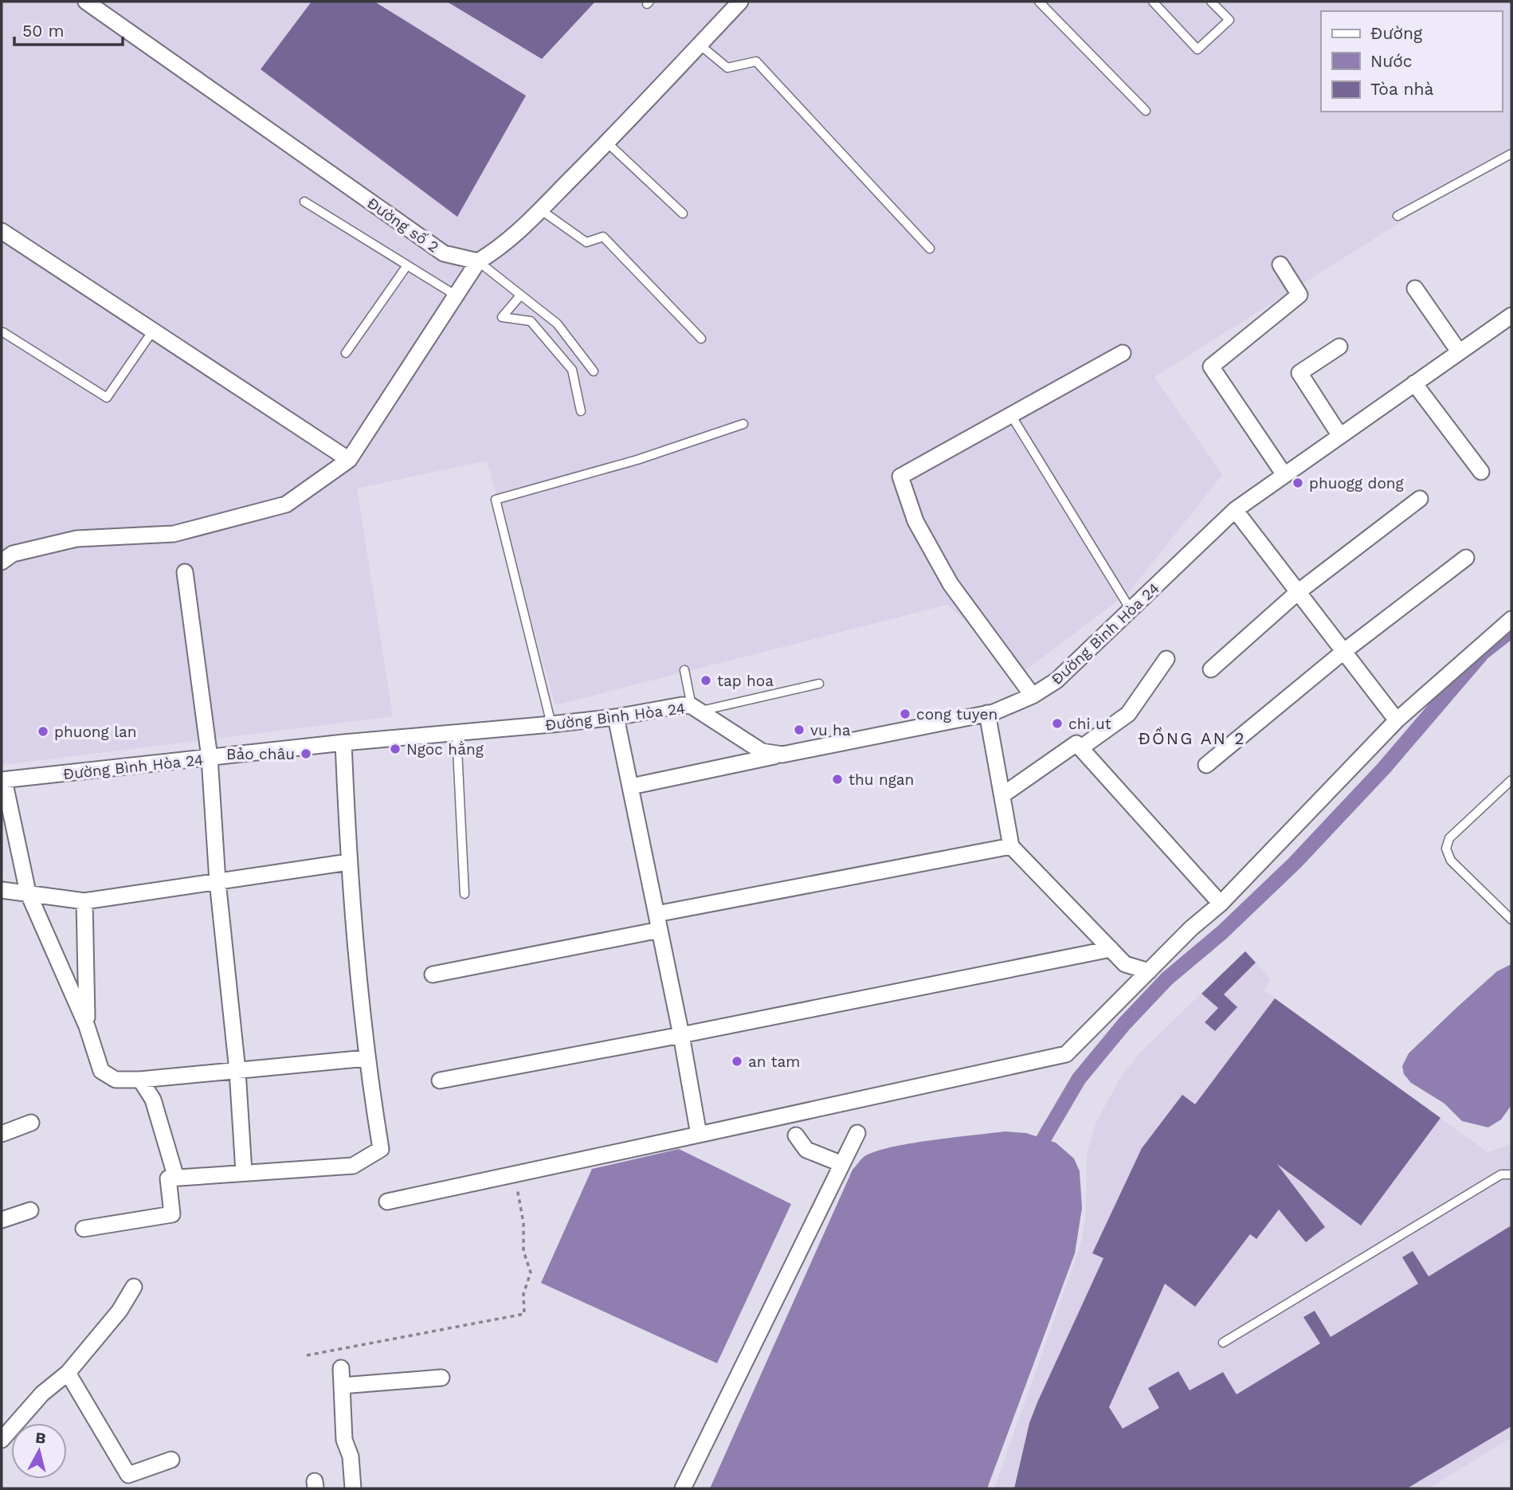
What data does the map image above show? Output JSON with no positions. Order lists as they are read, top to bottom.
{
  "streets": {
    "street": ["Đường số 2", "Đường Bình Hòa 24"]
  },
  "districts": ["ĐỒNG AN 2"],
  "places": [
    "phuogg dong",
    "tap hoa",
    "cong tuyen",
    "chi ut",
    "vu ha",
    "phuong lan",
    "Ngoc hằng",
    "Bảo châu",
    "thu ngan",
    "an tam"
  ],
  "legend": ["Đường", "Nước", "Tòa nhà"],
  "scale_bar": "50 m",
  "north": "top"
}
